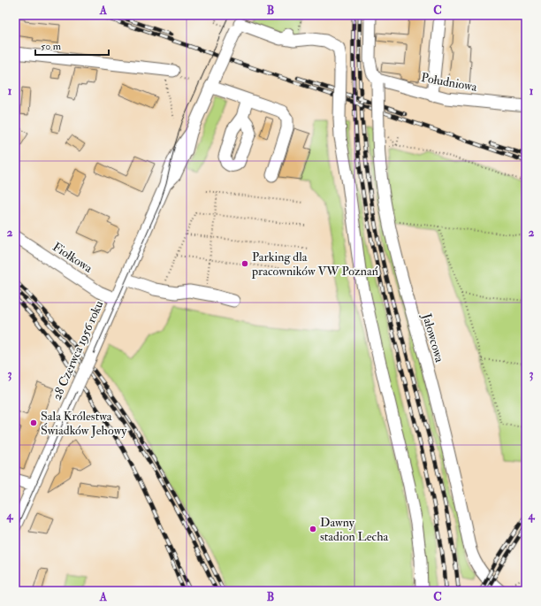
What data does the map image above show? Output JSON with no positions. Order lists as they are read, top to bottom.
{
  "streets": {
    "street": [
      "Południowa",
      "Fiołkowa",
      "Jałowcowa",
      "28 Czerwca 1956 roku"
    ]
  },
  "crossings": [
    ["Południowa", "Jałowcowa"],
    ["Fiołkowa", "28 Czerwca 1956 roku"]
  ],
  "places": ["Parking dla pracowników VW Poznań", "Sala Królestwa Świadków Jehowy", "Dawny stadion Lecha"],
  "scale_bar": "50 m",
  "grid": {
    "columns": ["A", "B", "C"],
    "rows": [
      "1",
      "2",
      "3",
      "4"
    ]
  }
}
